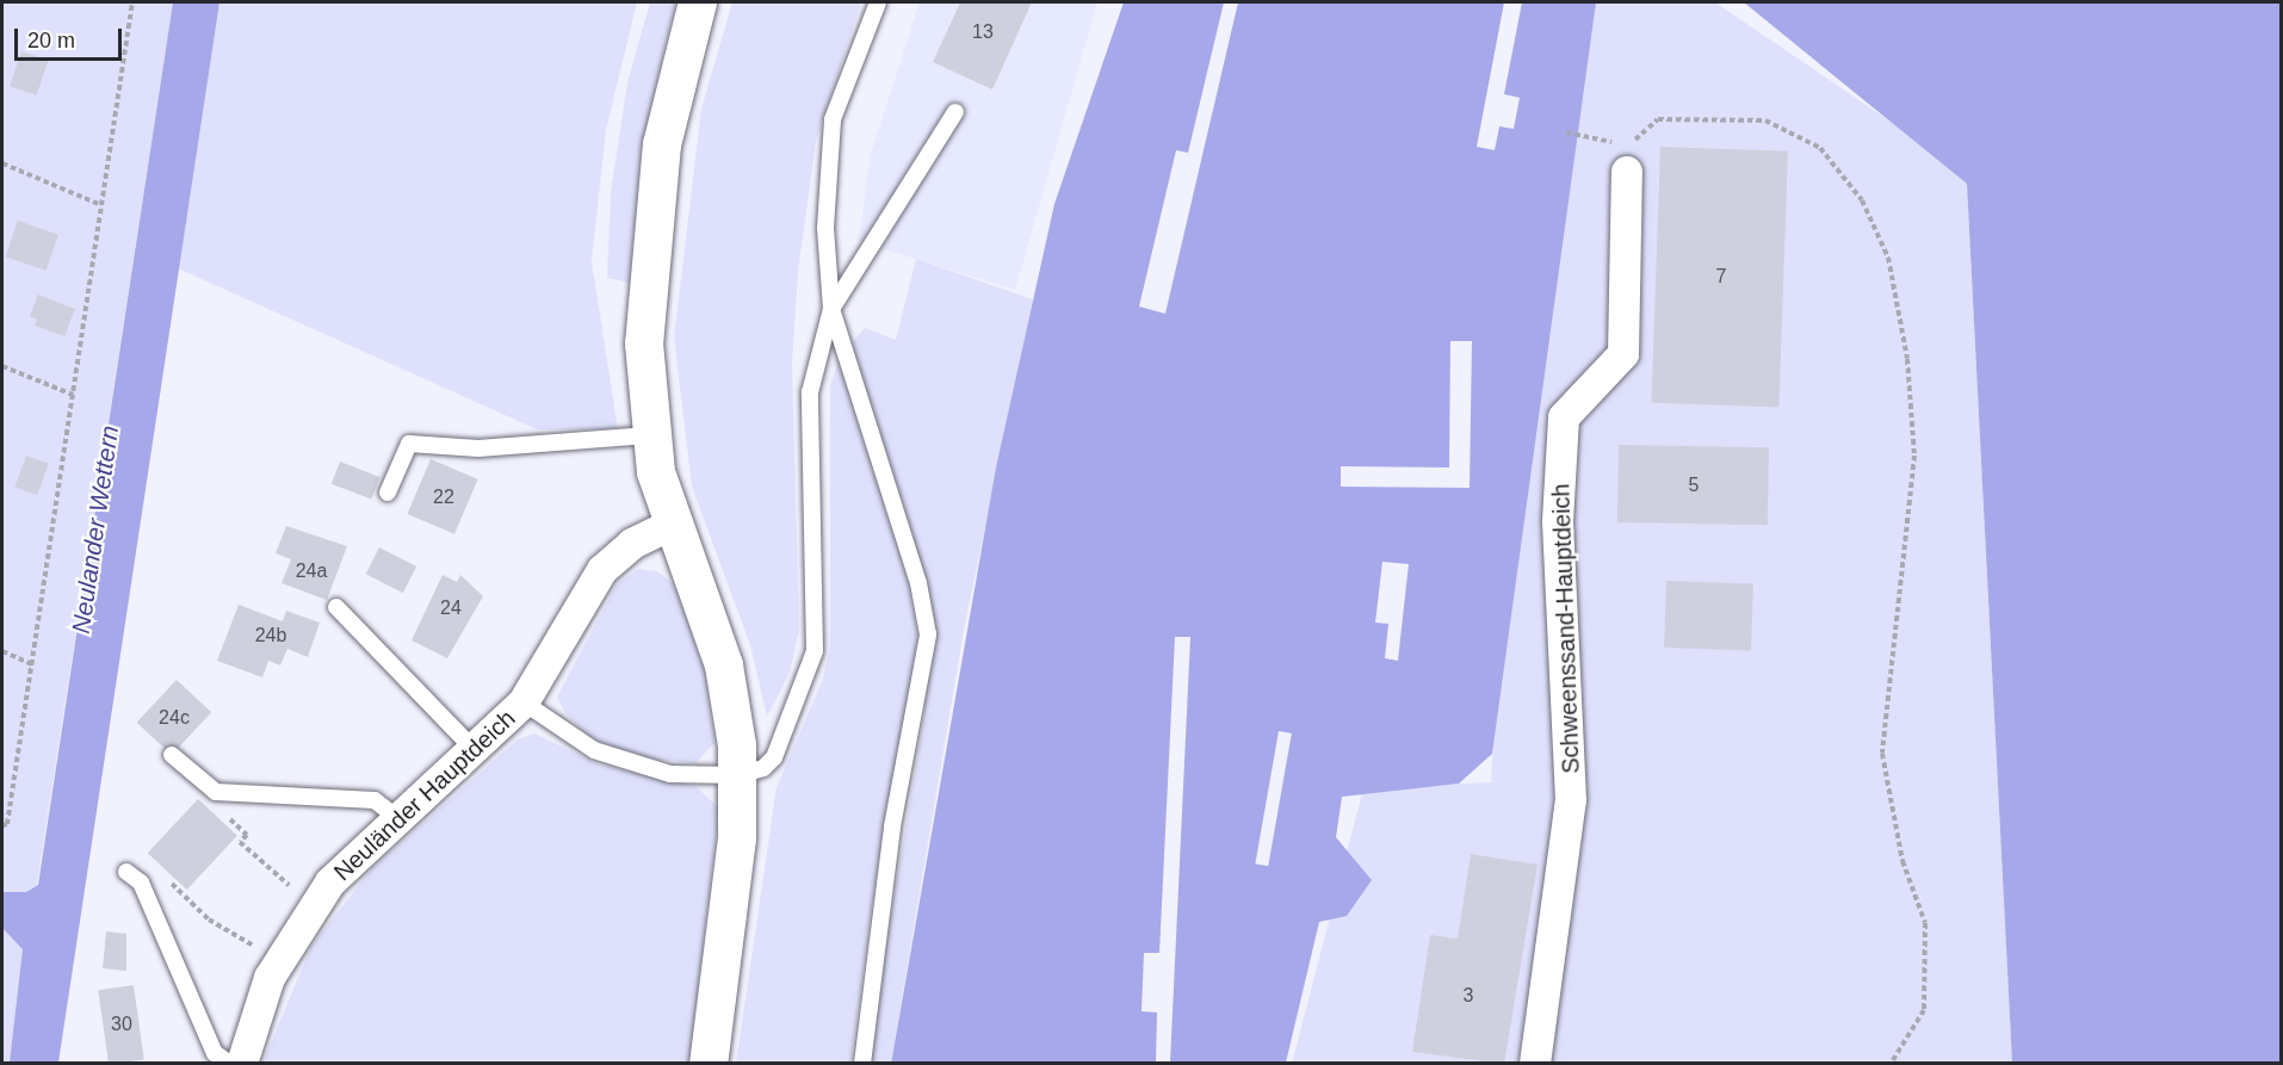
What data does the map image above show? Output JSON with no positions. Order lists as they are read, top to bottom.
{
  "streets": {
    "street": ["Schweenssand-Hauptdeich", "Neuländer Hauptdeich"]
  },
  "water": ["Neulander Wettern"],
  "house_numbers": [
    "13",
    "7",
    "5",
    "22",
    "24a",
    "24",
    "24b",
    "24c",
    "3",
    "30"
  ],
  "scale_bar": "20 m"
}
